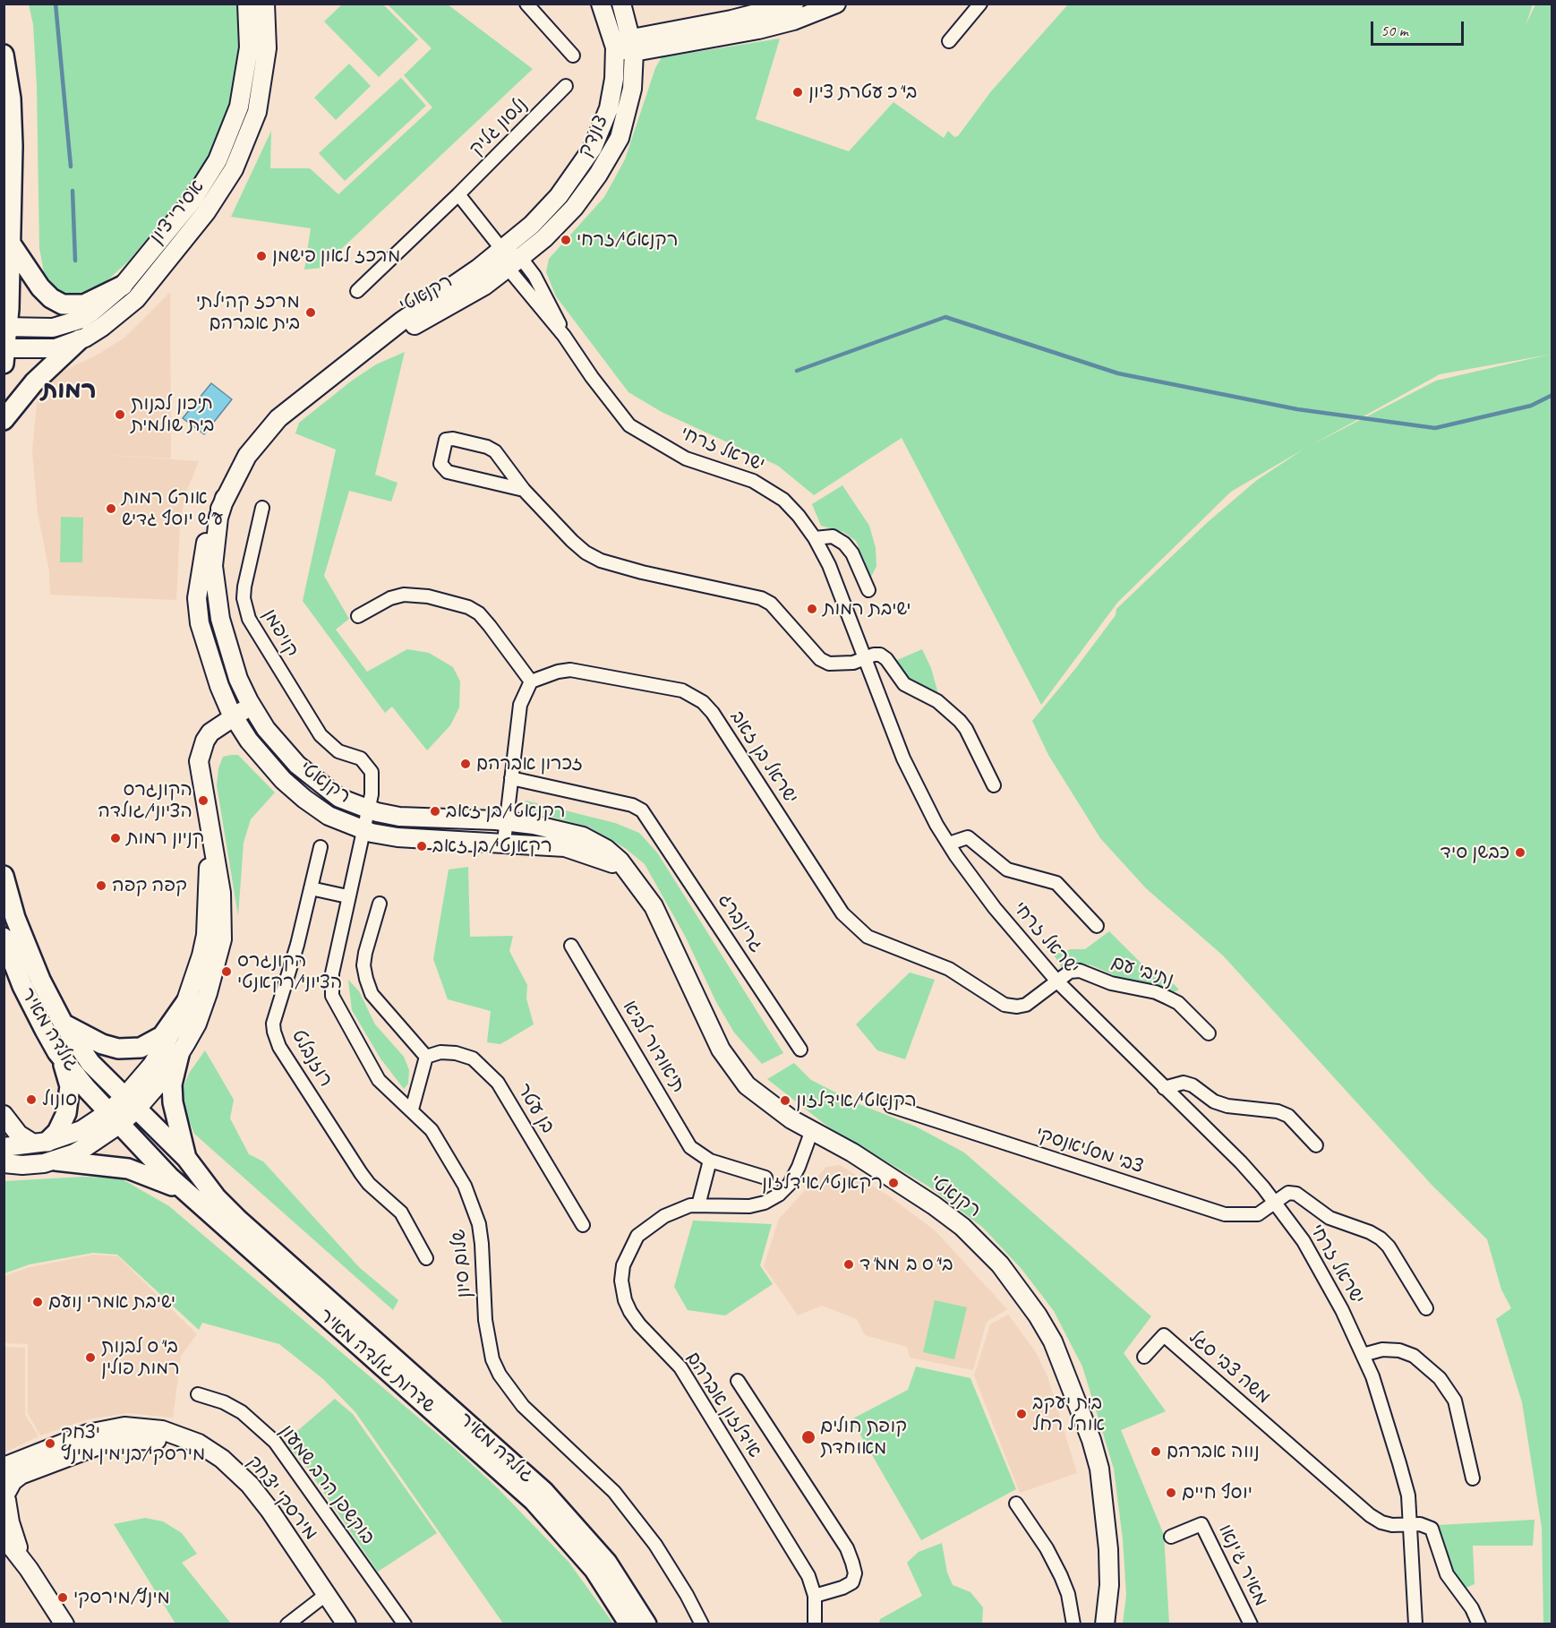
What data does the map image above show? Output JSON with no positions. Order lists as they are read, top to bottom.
{
  "streets": {
    "main road": ["גולדה מאיר", "שדרות גולדה מאיר"],
    "street": [
      "נלסון גליק",
      "צונדק",
      "אסירי ציון",
      "רקנאטי",
      "ישראל זרחי",
      "קויפמן",
      "ישראל בן זאב",
      "גרינברג",
      "נתיבי עם",
      "תיאודור לביא",
      "רוזנבלט",
      "בן עטר",
      "צבי מסליאנסקי",
      "שלום סיון",
      "משה צבי סגל",
      "אידלזון אברהם",
      "בוקשפן הרב שמעון",
      "מירסקי יצחק",
      "מאיר ג'ינאו"
    ]
  },
  "crossings": [
    ["צונדק", "רקנאטי"],
    ["צונדק", "ישראל זרחי"],
    ["רקנאטי", "ישראל זרחי"],
    ["רקנאטי", "קויפמן"],
    ["רקנאטי", "שלום סיון"],
    ["רקנאטי", "אידלזון אברהם"],
    ["ישראל זרחי", "ישראל בן זאב"],
    ["ישראל זרחי", "נתיבי עם"],
    ["ישראל זרחי", "צבי מסליאנסקי"],
    ["ישראל זרחי", "משה צבי סגל"],
    ["קויפמן", "שלום סיון"],
    ["ישראל בן זאב", "נתיבי עם"],
    ["גולדה מאיר", "שדרות גולדה מאיר"]
  ],
  "districts": ["רמות"],
  "places": [
    "בי\"כ עטרת ציון",
    "רקנאטי/זרחי",
    "מרכז לאון פישמן",
    "מרכז קהילתי בית אברהם",
    "תיכון לבנות בית שולמית",
    "אורט רמות ע\"ש יוסף גדיש",
    "ישיבת רמות",
    "זכרון אברהם",
    "הקונגרס הציוני/גולדה",
    "רקנאטי/בן זאב",
    "קניון רמות",
    "רקאנטי/בן זאב",
    "כבשן סיד",
    "קפה קפה",
    "הקונגרס הציוני/רקאנטי",
    "סונול",
    "רקנאטי/אידלזון",
    "רקאנטי/אידלזון",
    "בי\"ס ב' ממ\"ד",
    "ישיבת אמרי נועם",
    "בי\"ס לבנות רמות פולין",
    "בית יעקב אוהל רחל",
    "קופת חולים מאוחדת",
    "יצחק מירסקי/בנימין מינץ",
    "נווה אברהם",
    "יוסף חיים",
    "מינץ/מירסקי"
  ],
  "scale_bar": "50 m"
}
